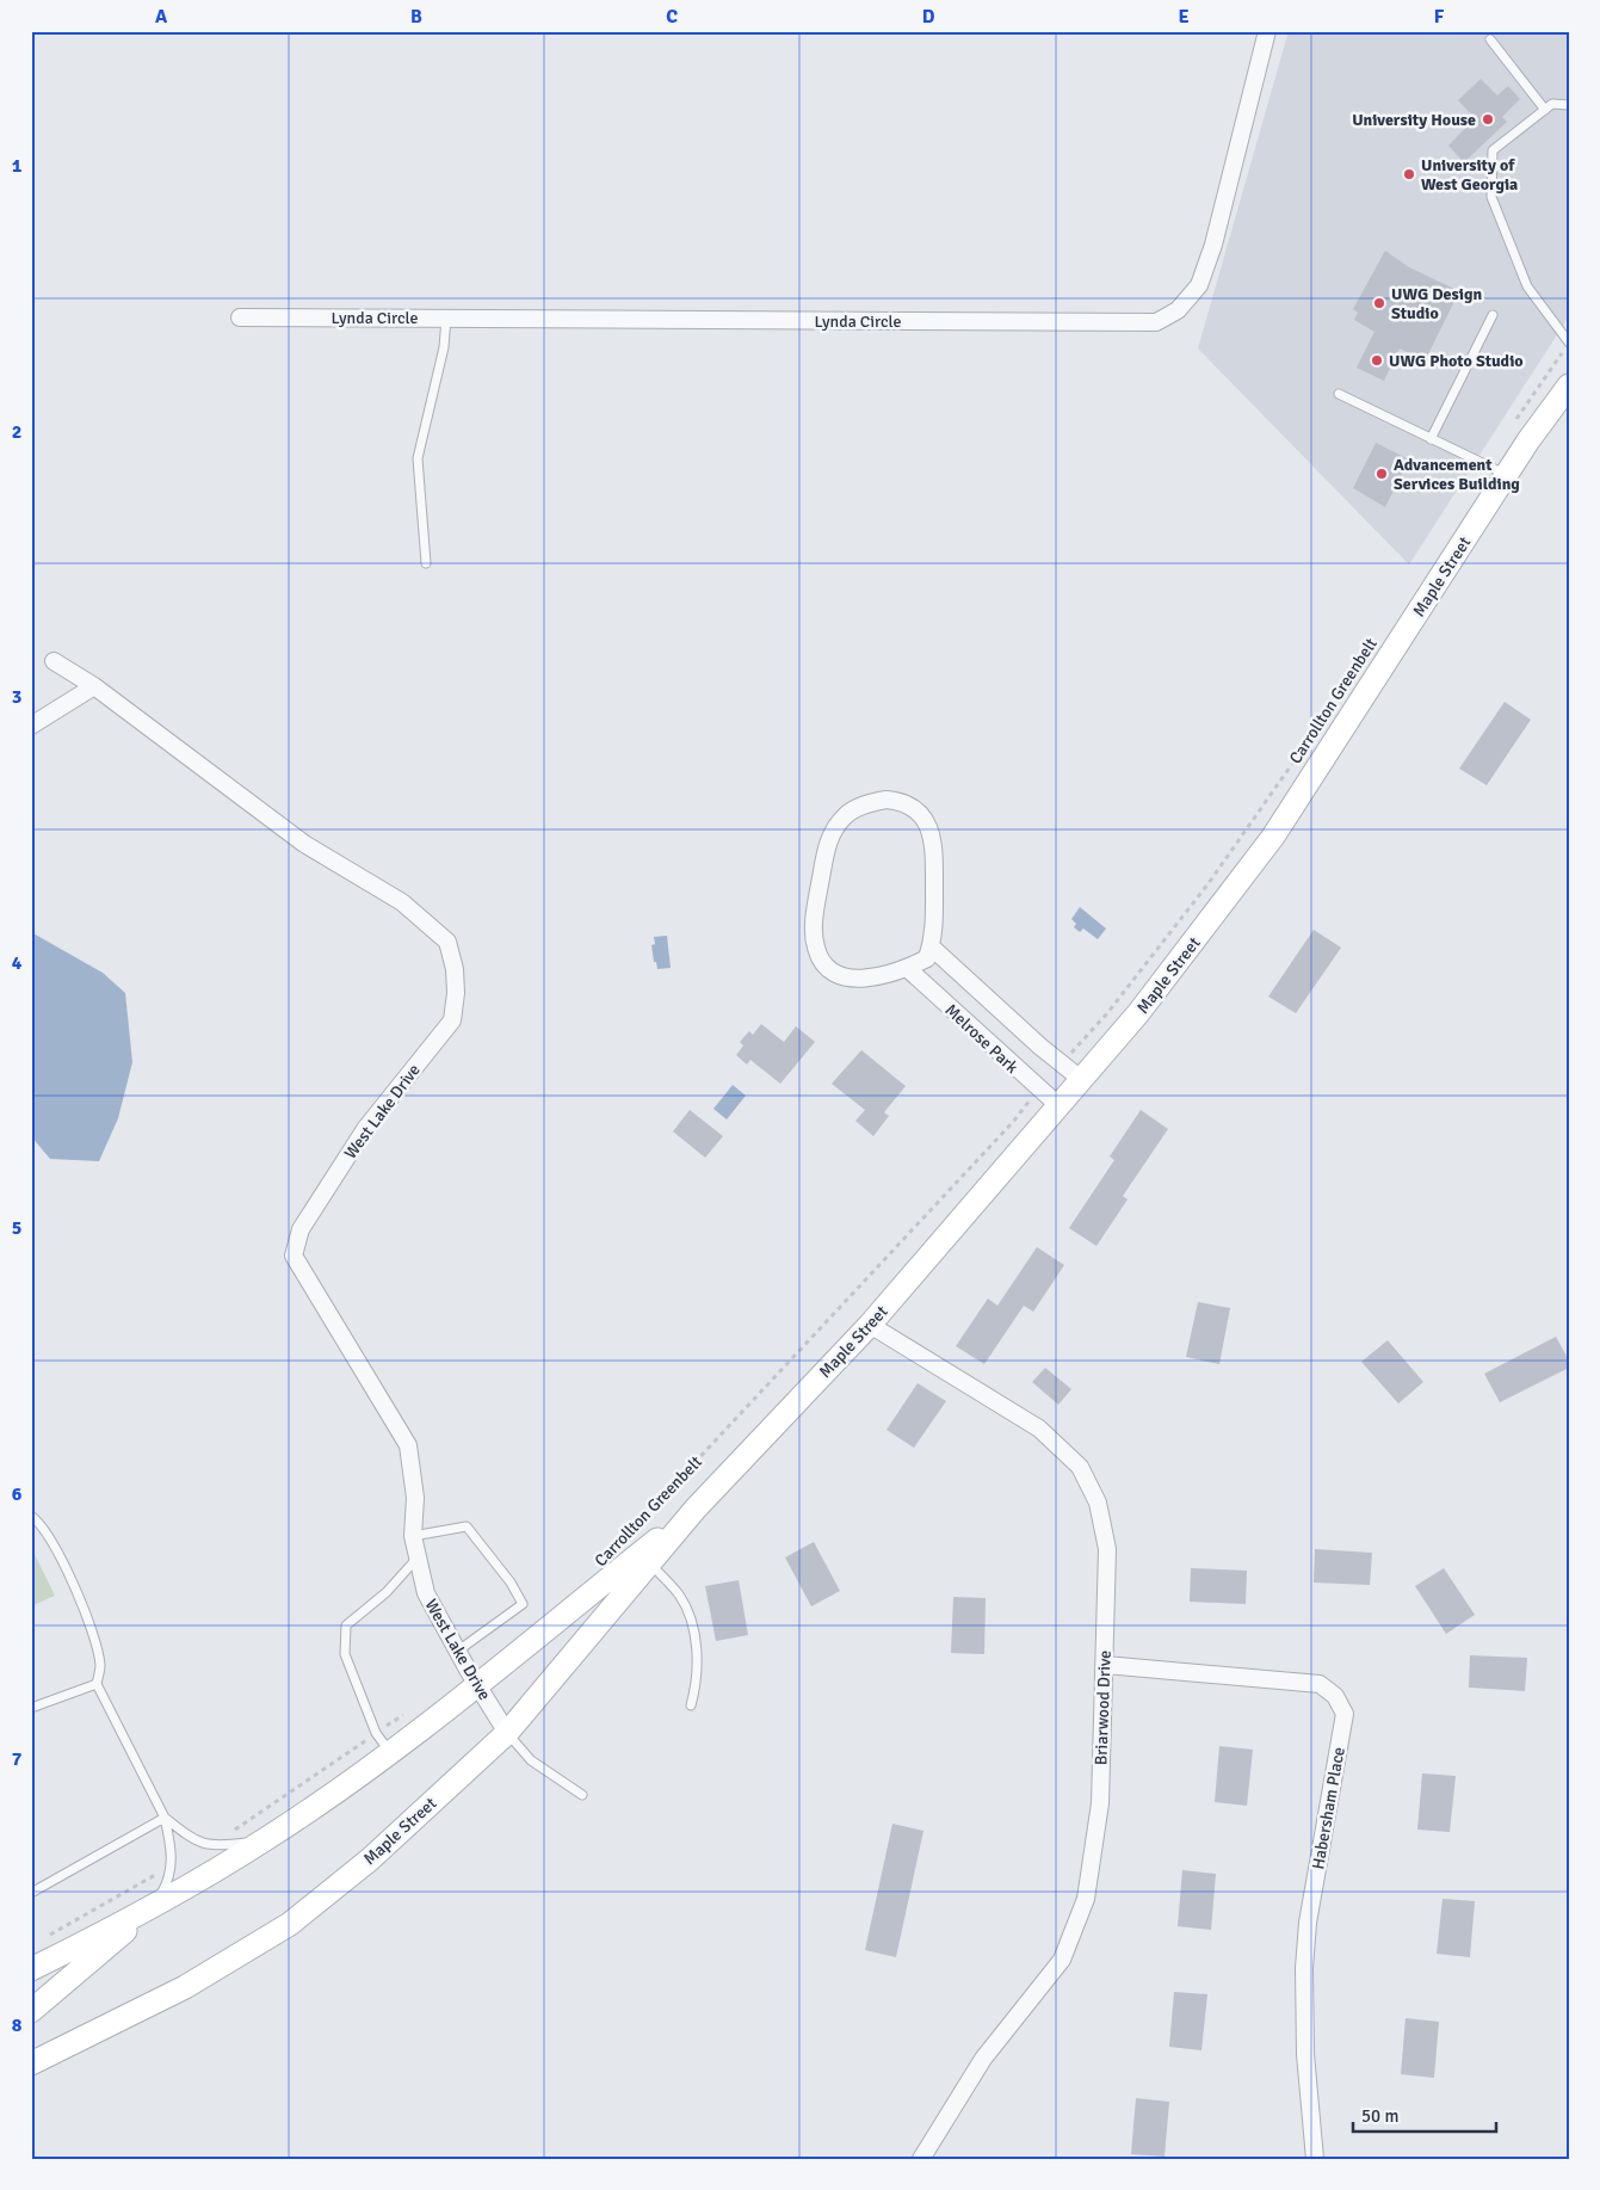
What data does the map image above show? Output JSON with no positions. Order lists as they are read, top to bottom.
{
  "streets": {
    "main road": ["Maple Street"],
    "street": [
      "Lynda Circle",
      "Melrose Park",
      "West Lake Drive",
      "Briarwood Drive",
      "Habersham Place"
    ],
    "path": ["Carrollton Greenbelt"]
  },
  "crossings": [
    ["Maple Street", "Melrose Park"],
    ["Maple Street", "West Lake Drive"],
    ["Maple Street", "Briarwood Drive"],
    ["Briarwood Drive", "Habersham Place"]
  ],
  "places": [
    "University House",
    "University of West Georgia",
    "UWG Design Studio",
    "UWG Photo Studio",
    "Advancement Services Building"
  ],
  "scale_bar": "50 m",
  "grid": {
    "columns": [
      "A",
      "B",
      "C",
      "D",
      "E",
      "F"
    ],
    "rows": [
      "1",
      "2",
      "3",
      "4",
      "5",
      "6",
      "7",
      "8"
    ]
  }
}
